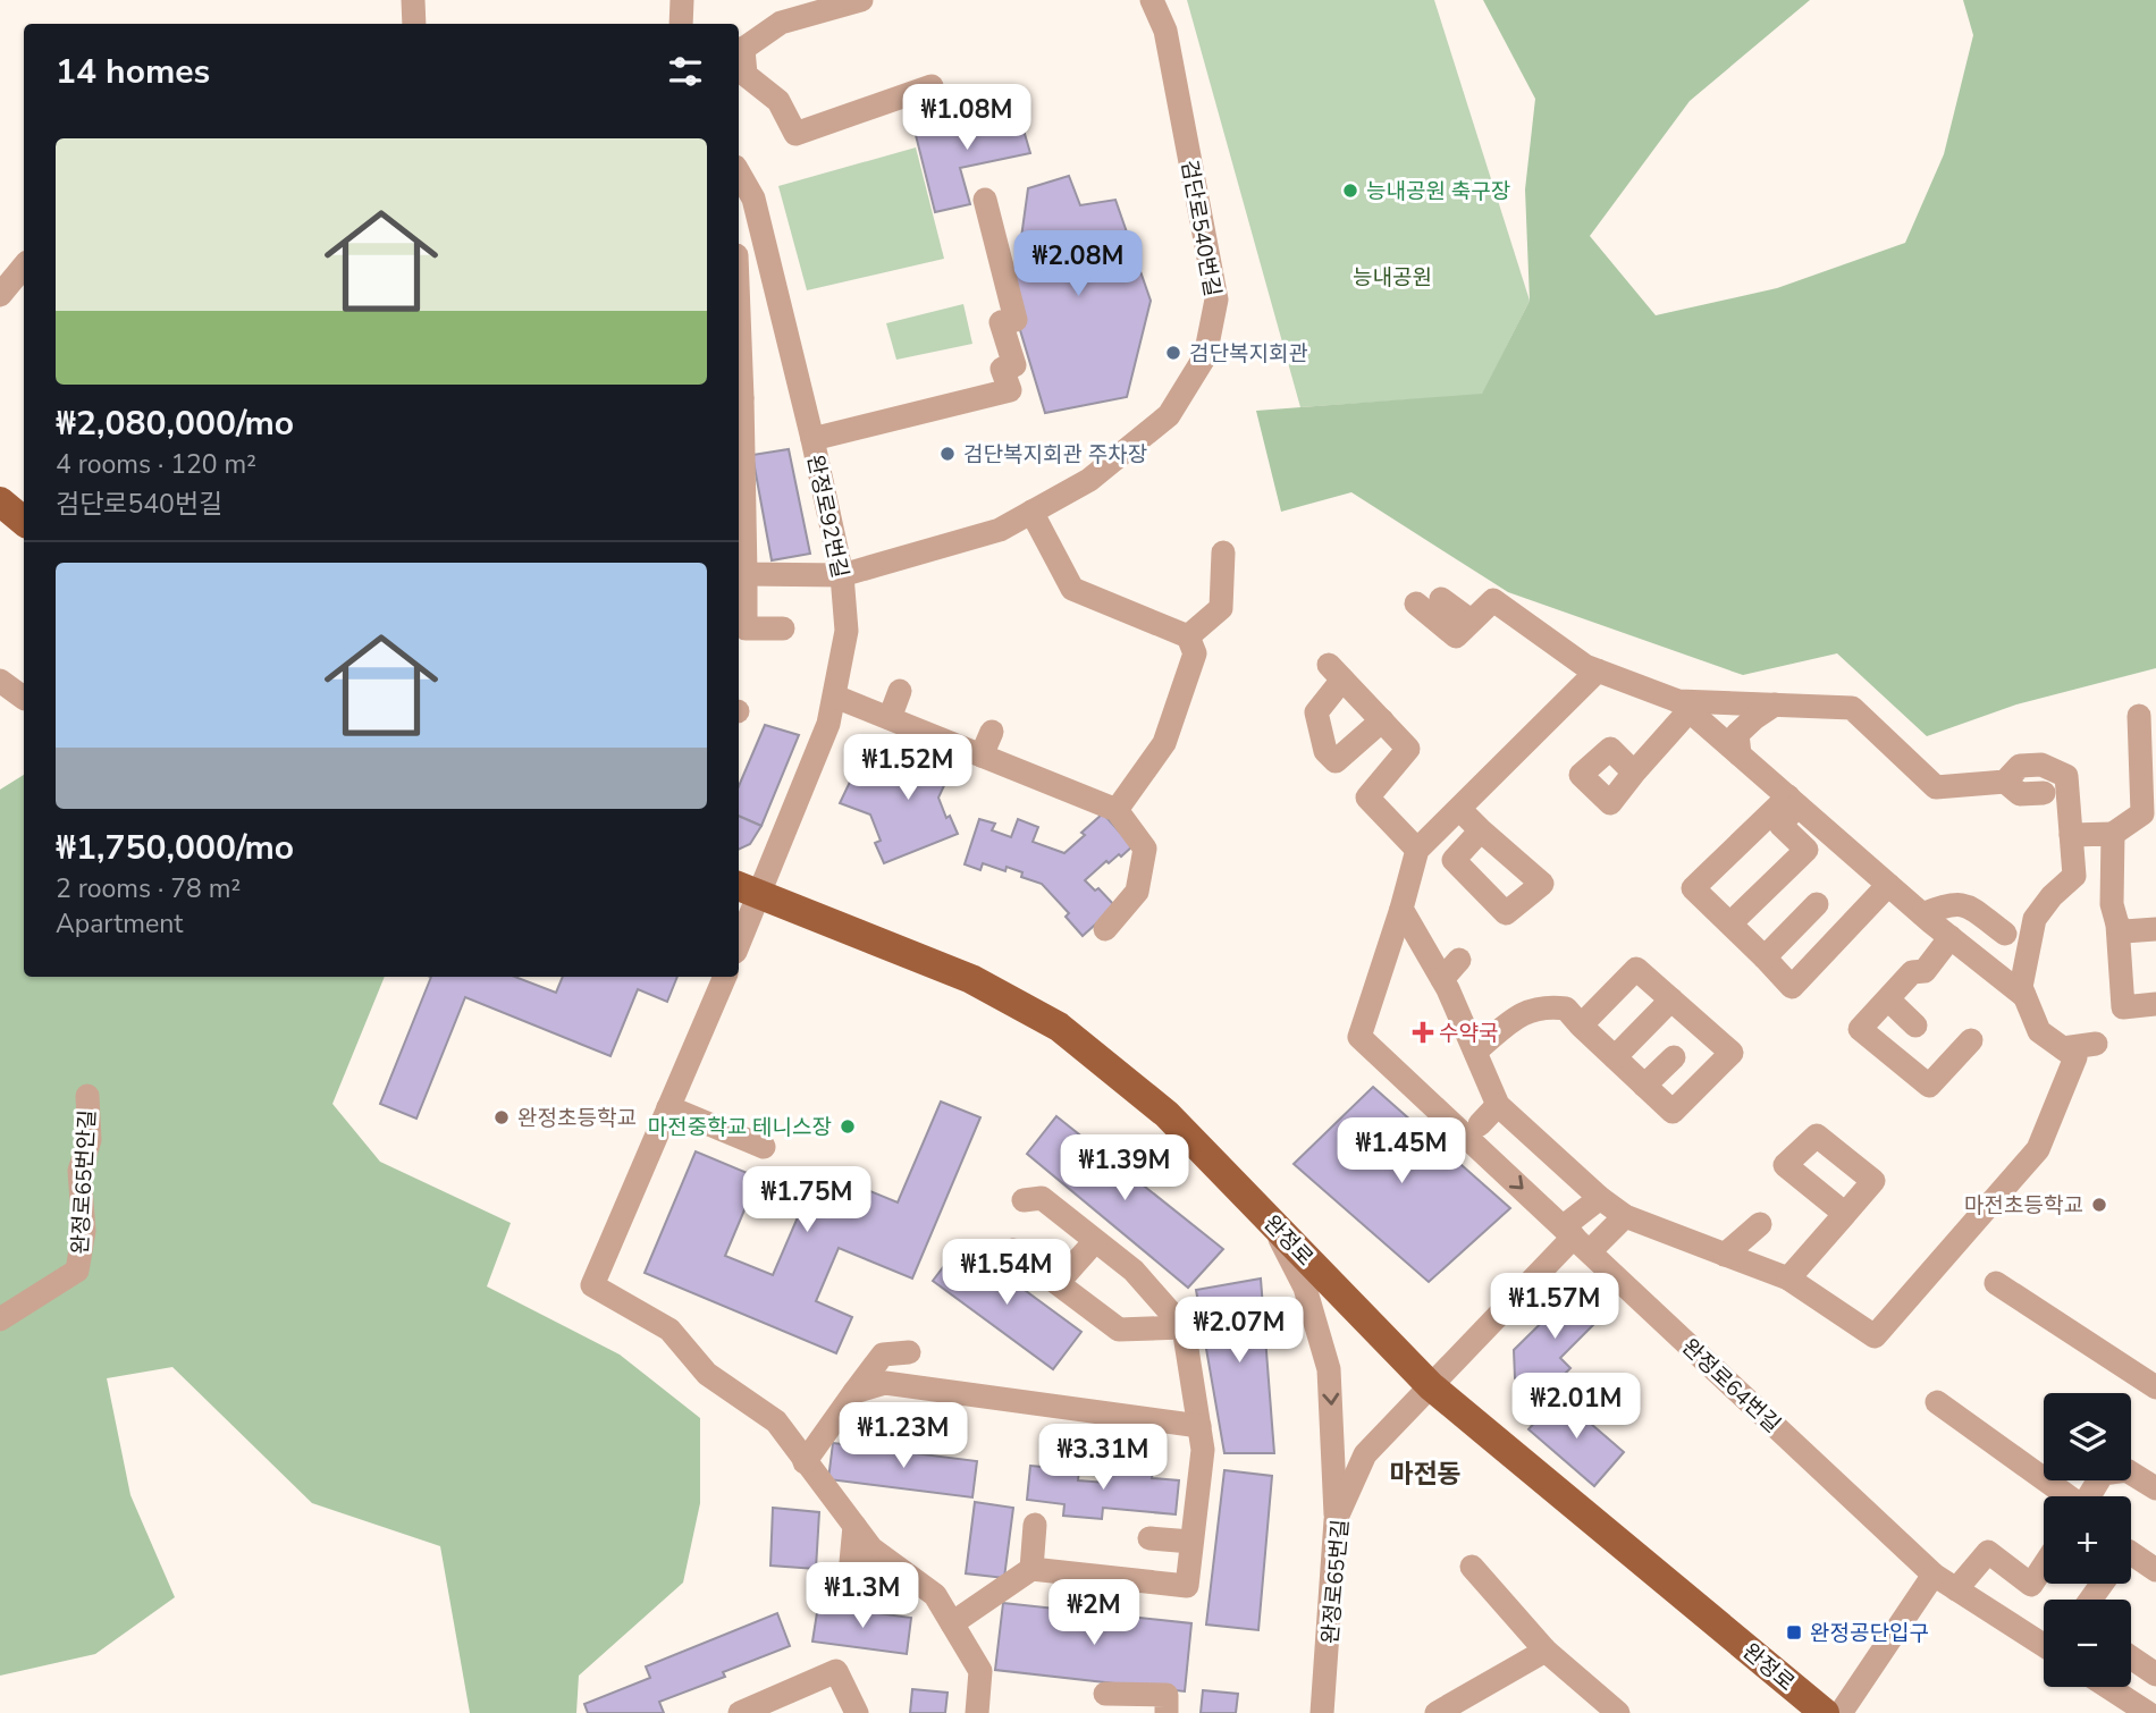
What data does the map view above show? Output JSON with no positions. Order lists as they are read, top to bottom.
{
  "streets": {
    "main road": ["완정로"],
    "street": [
      "검단로540번길",
      "완정로92번길",
      "완정로65번안길",
      "완정로64번길",
      "완정로65번길"
    ]
  },
  "crossings": [
    ["검단로540번길", "완정로92번길"],
    ["완정로92번길", "완정로"],
    ["완정로", "완정로65번길"]
  ],
  "districts": ["마전동"],
  "parks": ["능내공원"],
  "places": {
    "other": [
      "능내공원 축구장",
      "검단복지회관",
      "검단복지회관 주차장",
      "완정초등학교",
      "마전중학교 테니스장",
      "마전초등학교"
    ],
    "health": ["수약국"],
    "transit": ["완정공단입구"]
  },
  "page": {
    "heading": "14 homes",
    "price": [
      "₩1.08M",
      "₩2.08M",
      "₩1.52M",
      "₩1.45M",
      "₩1.39M",
      "₩1.75M",
      "₩1.54M",
      "₩1.57M",
      "₩2.07M",
      "₩2.01M",
      "₩1.23M",
      "₩3.31M",
      "₩1.3M",
      "₩2M"
    ],
    "list": [
      {
        "name": "₩2,080,000/mo",
        "note": "4 rooms · 120 m² · 검단로540번길"
      },
      {
        "name": "₩1,750,000/mo",
        "note": "2 rooms · 78 m² · Apartment"
      }
    ],
    "map_buttons": ["+", "−"]
  }
}
